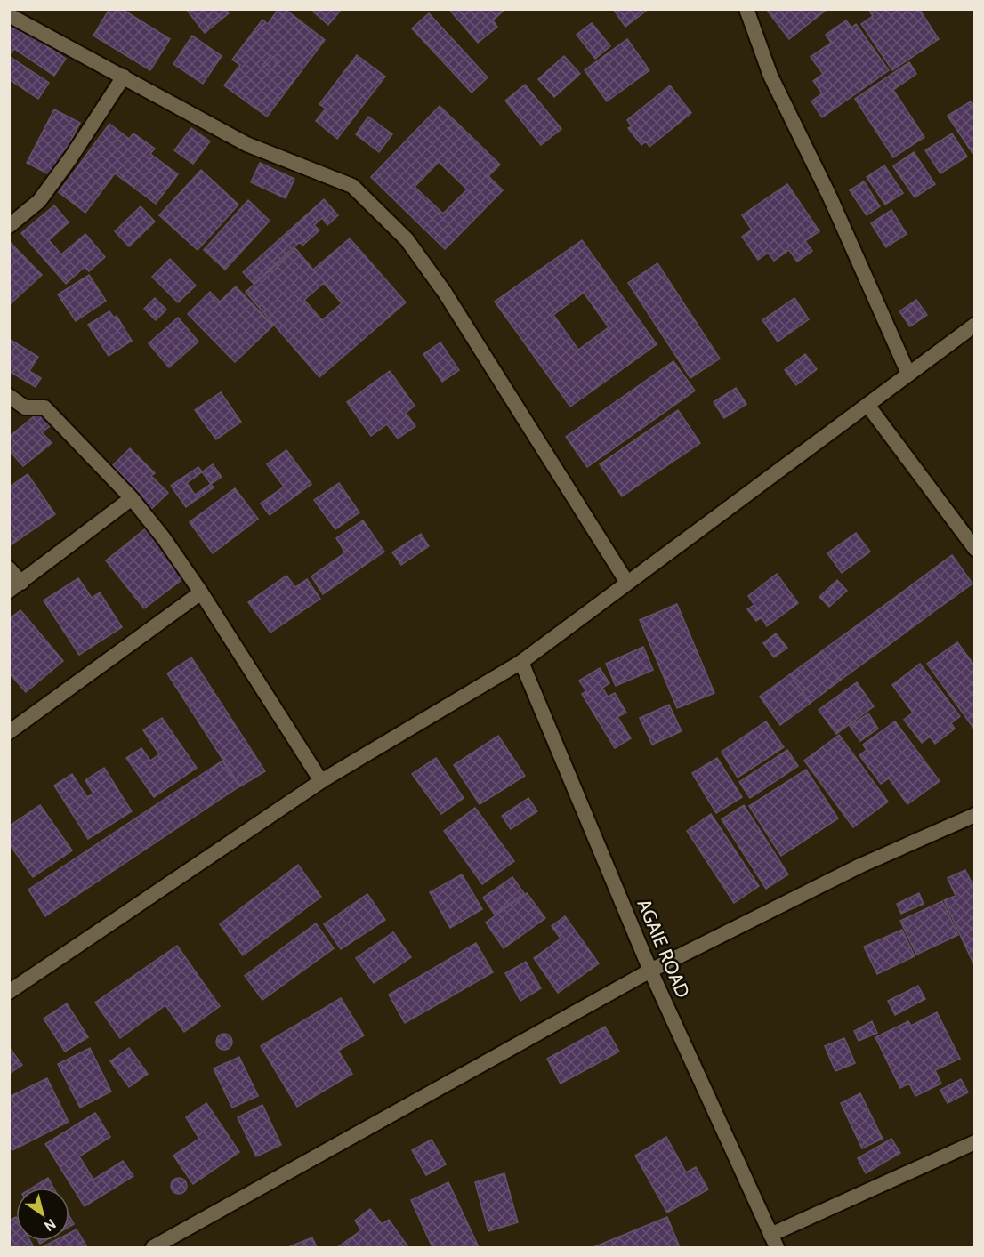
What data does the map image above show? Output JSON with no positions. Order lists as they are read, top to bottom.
{
  "streets": {
    "street": ["AGAIE ROAD"]
  },
  "north": "bottom right"
}
